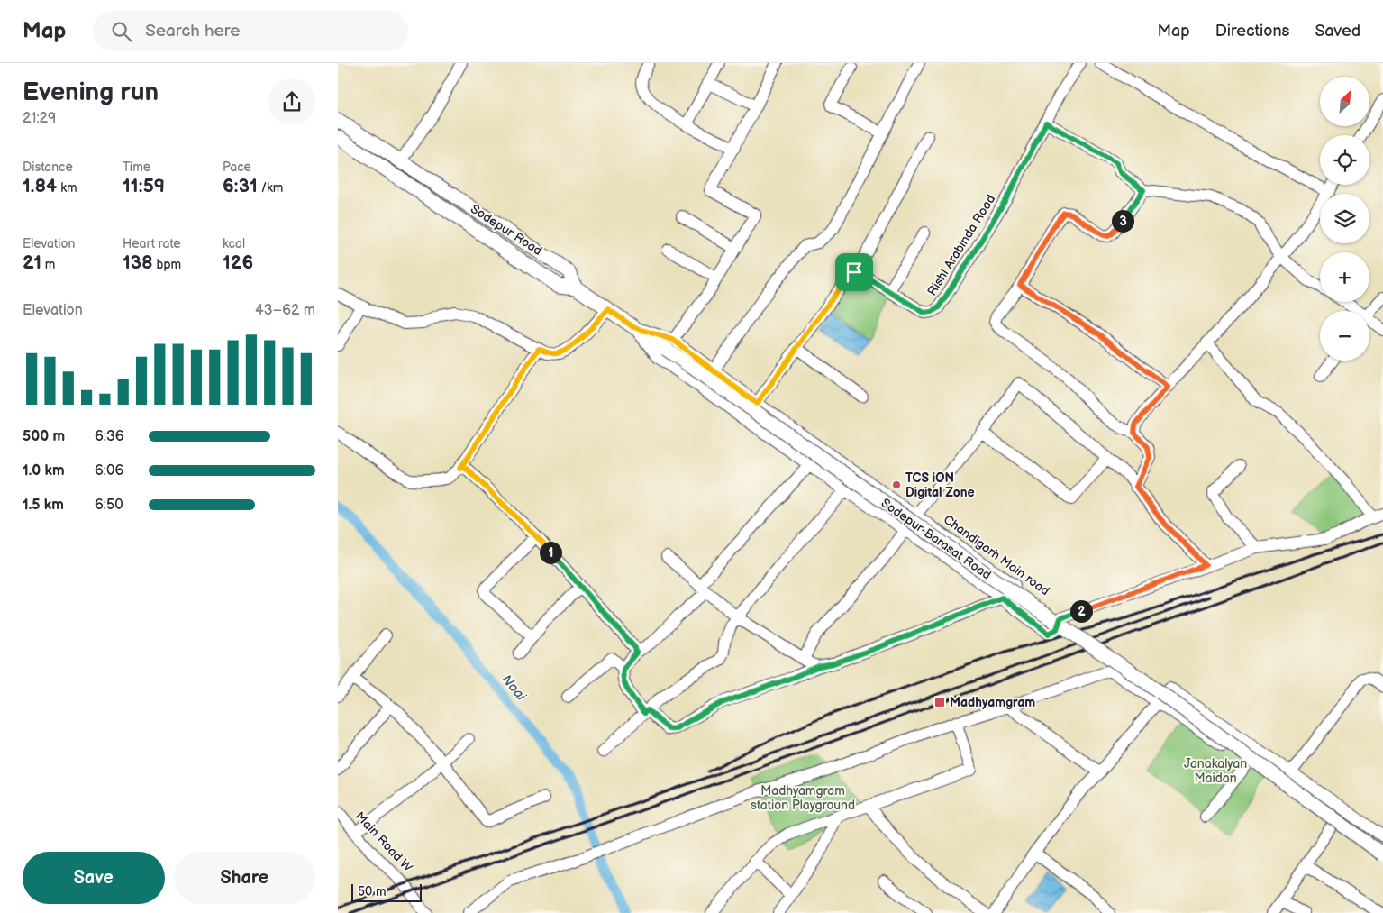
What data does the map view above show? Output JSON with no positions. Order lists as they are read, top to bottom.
{
  "streets": {
    "main road": ["Sodepur Road", "Sodepur-Barasat Road"],
    "street": ["Rishi Arabinda Road", "Chandigarh Main road", "Main Road W"]
  },
  "crossings": [
    ["Sodepur Road", "Sodepur-Barasat Road"],
    ["Sodepur Road", "Chandigarh Main road"],
    ["Sodepur-Barasat Road", "Chandigarh Main road"]
  ],
  "water": ["Noai"],
  "parks": ["Janakalyan Maidan", "Madhyamgram station Playground"],
  "places": {
    "other": ["TCS iON Digital Zone"],
    "transit": ["Madhyamgram"]
  },
  "scale_bar": "50 m",
  "north": "top right",
  "page": {
    "header": "Map",
    "search": "Search here",
    "nav": ["Map", "Directions", "Saved"],
    "heading": ["Evening run", "21:29"],
    "map_buttons": ["+", "−"],
    "stats": [
      ["Distance", "1.84 km"],
      ["Time", "11:59"],
      ["Pace", "6:31 /km"],
      ["Elevation", "21 m"],
      ["Heart rate", "138 bpm"],
      ["kcal", "126"]
    ],
    "pins": ["3", "1", "2"],
    "chart": ["Elevation", "43–62 m"],
    "list": [
      {
        "name": "500 m",
        "note": "6:36"
      },
      {
        "name": "1.0 km",
        "note": "6:06"
      },
      {
        "name": "1.5 km",
        "note": "6:50"
      }
    ],
    "buttons": ["Save", "Share"],
    "scale": "50 m"
  }
}
